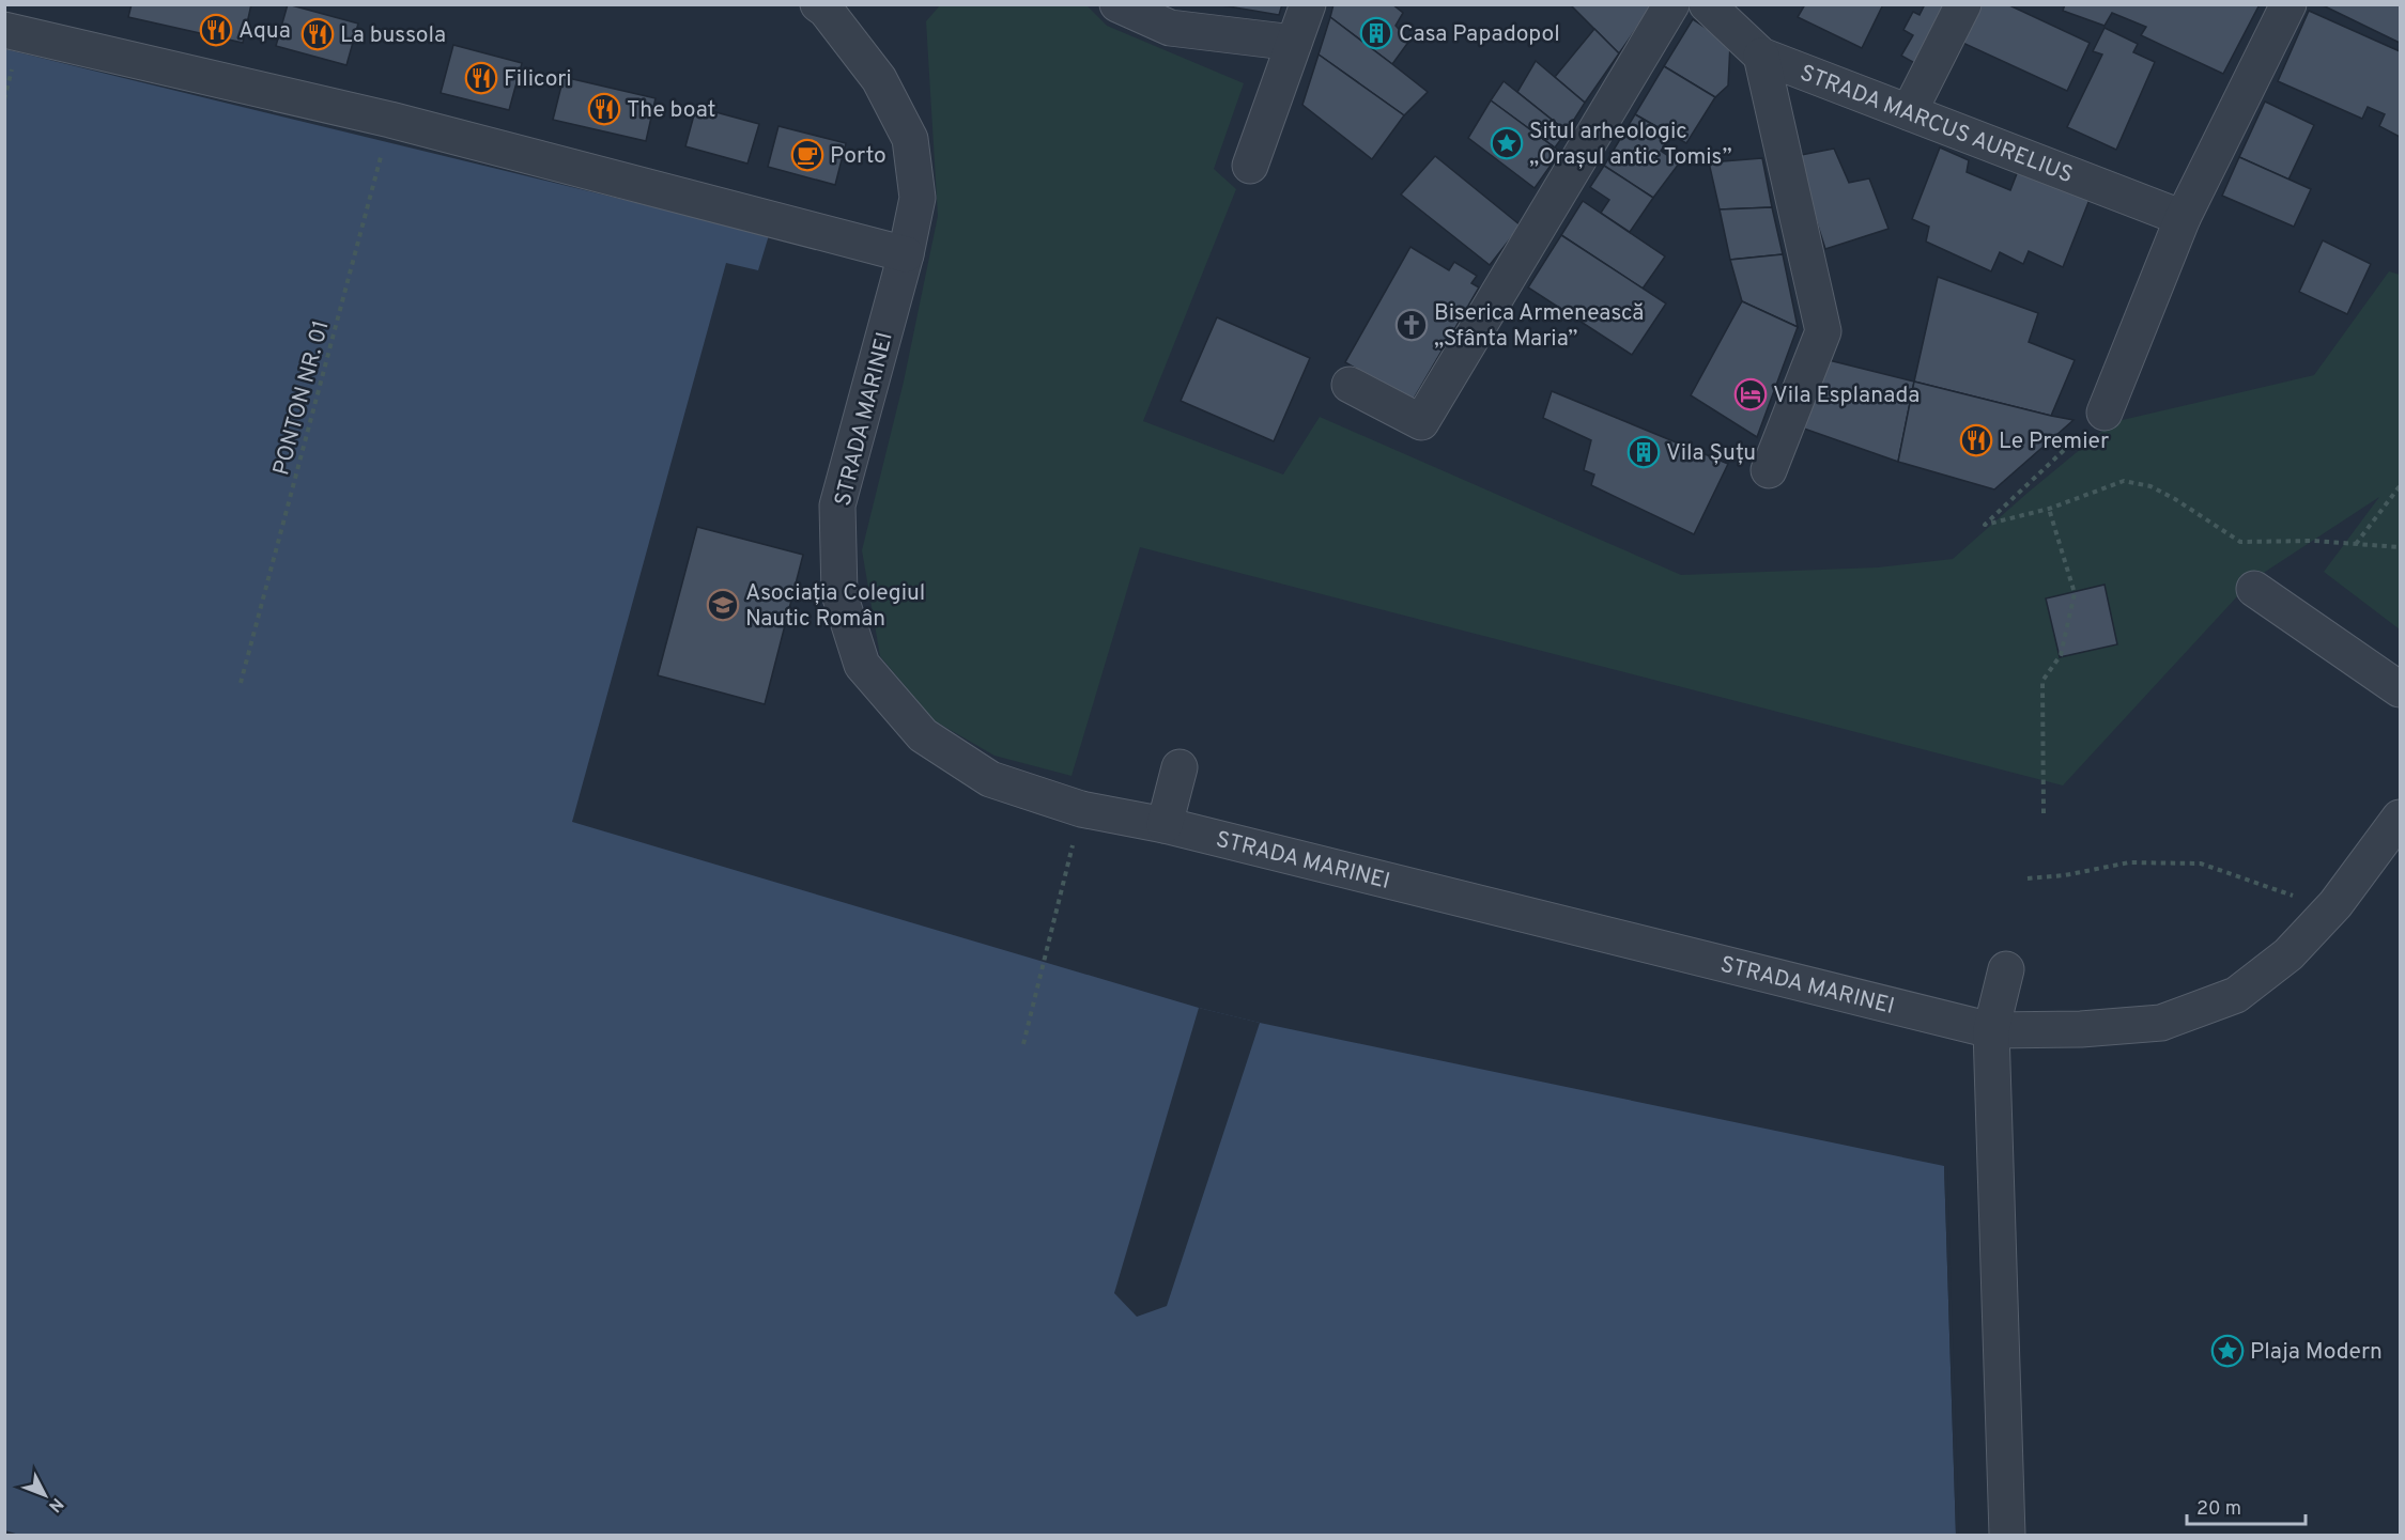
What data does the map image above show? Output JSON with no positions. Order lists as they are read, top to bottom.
{
  "streets": {
    "street": ["STRADA MARCUS AURELIUS", "STRADA MARINEI"],
    "path": ["PONTON NR. 01"]
  },
  "places": {
    "restaurant": [
      "Aqua",
      "La bussola",
      "Filicori",
      "The boat",
      "Le Premier"
    ],
    "building": ["Casa Papadopol", "Vila Șuțu"],
    "place": ["Situl arheologic „Orașul antic Tomis”", "Plaja Modern"],
    "cafe": ["Porto"],
    "church": ["Biserica Armenească „Sfânta Maria”"],
    "hotel": ["Vila Esplanada"],
    "school or university": ["Asociația Colegiul Nautic Român"]
  },
  "scale_bar": "20 m",
  "north": "bottom right"
}
